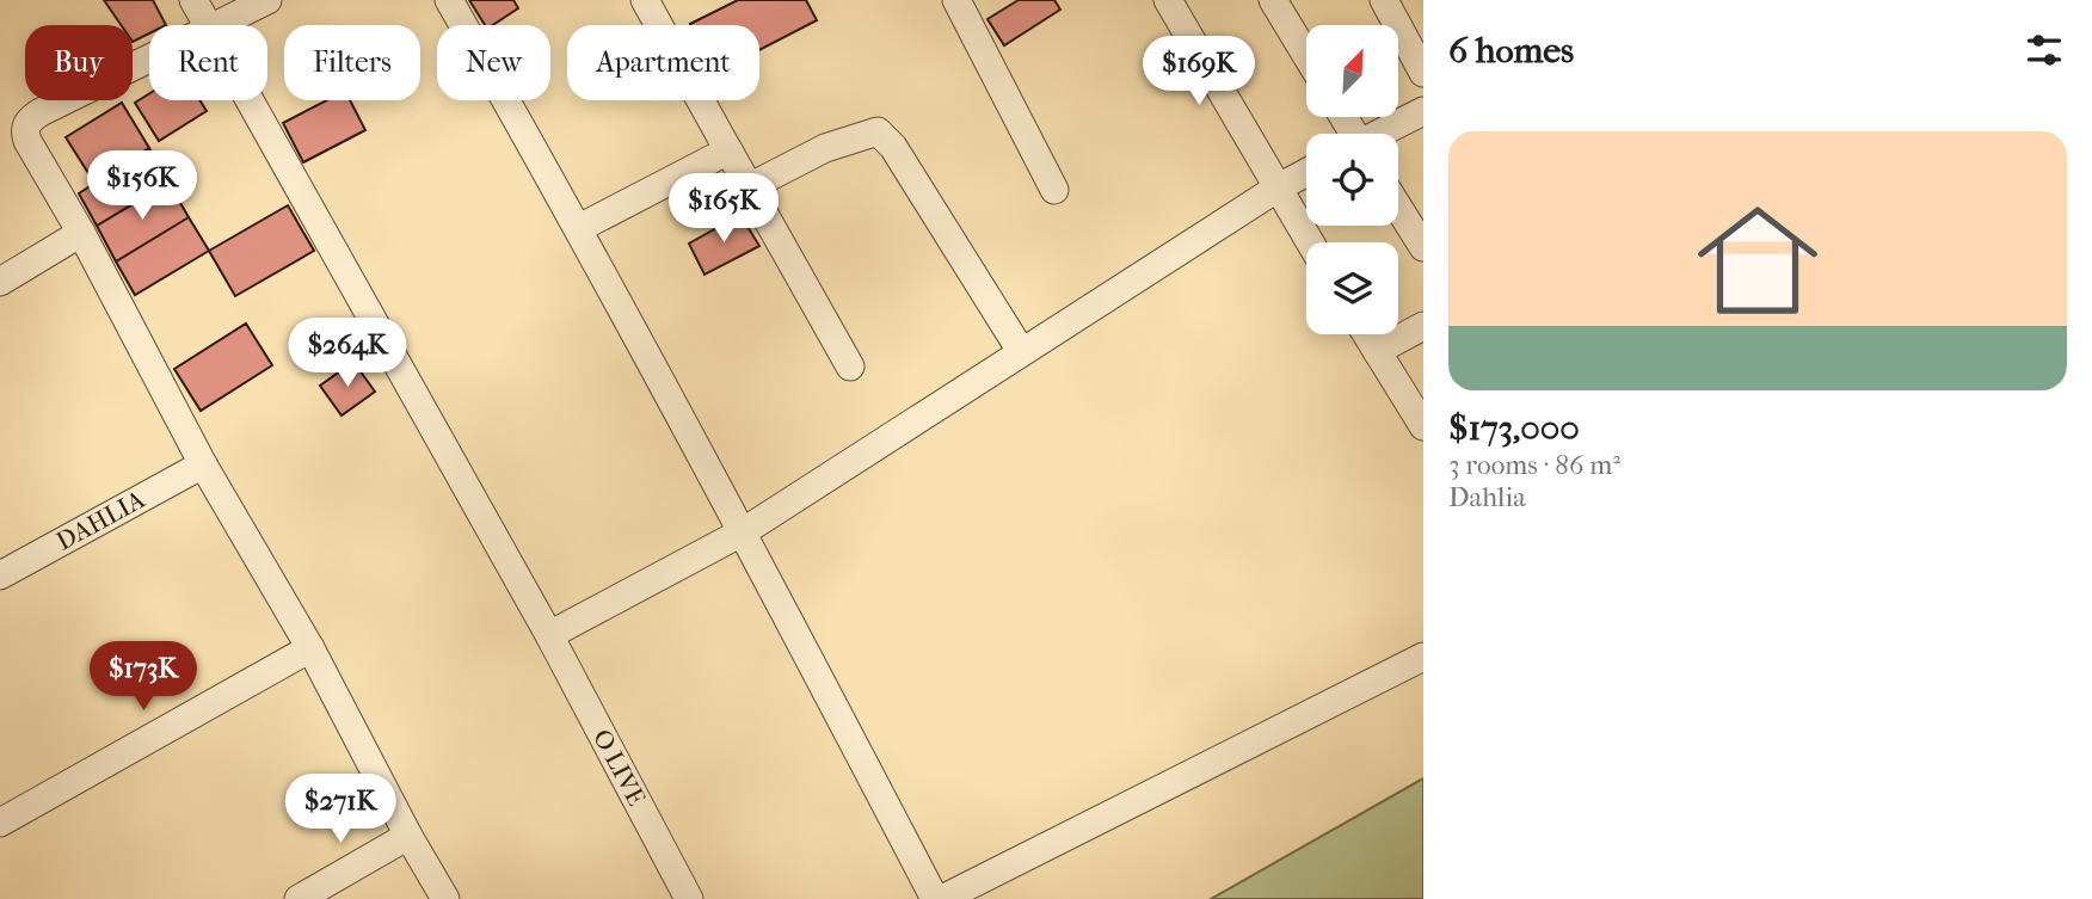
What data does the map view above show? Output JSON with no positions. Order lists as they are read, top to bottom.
{
  "streets": {
    "street": ["DAHLIA", "O LIVE"]
  },
  "north": "top right",
  "page": {
    "heading": "6 homes",
    "chip": [
      "Buy",
      "Rent",
      "Filters",
      "New",
      "Apartment"
    ],
    "price": [
      "$169K",
      "$156K",
      "$165K",
      "$264K",
      "$173K",
      "$271K"
    ],
    "list": [
      {
        "name": "$173,000",
        "note": "3 rooms · 86 m² · Dahlia"
      }
    ]
  }
}
